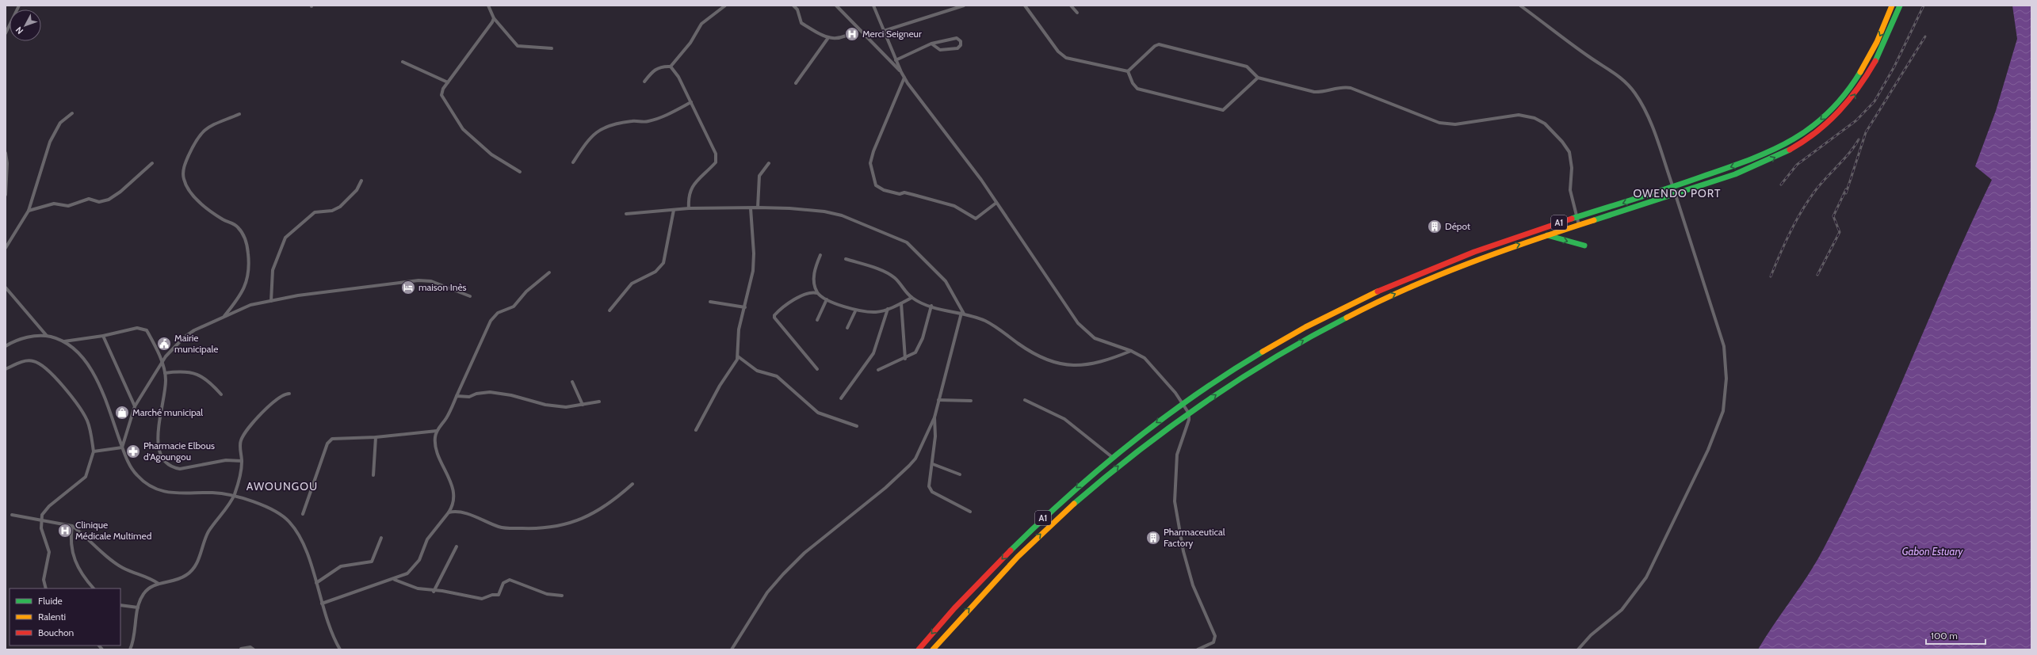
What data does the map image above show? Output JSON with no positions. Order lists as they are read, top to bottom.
{
  "streets": {
    "highway": ["A1"]
  },
  "districts": ["OWENDO PORT", "AWOUNGOU"],
  "water": ["Gabon Estuary"],
  "places": {
    "hospital": ["Merci Seigneur", "Clinique Médicale Multimed"],
    "building": ["Dépot", "Pharmaceutical Factory"],
    "hotel": ["maison Inès"],
    "public building": ["Mairie municipale"],
    "shop": ["Marché municipal"],
    "pharmacy": ["Pharmacie Elbous d'Agoungou"]
  },
  "legend": ["Fluide", "Ralenti", "Bouchon"],
  "scale_bar": "100 m",
  "north": "bottom left"
}
